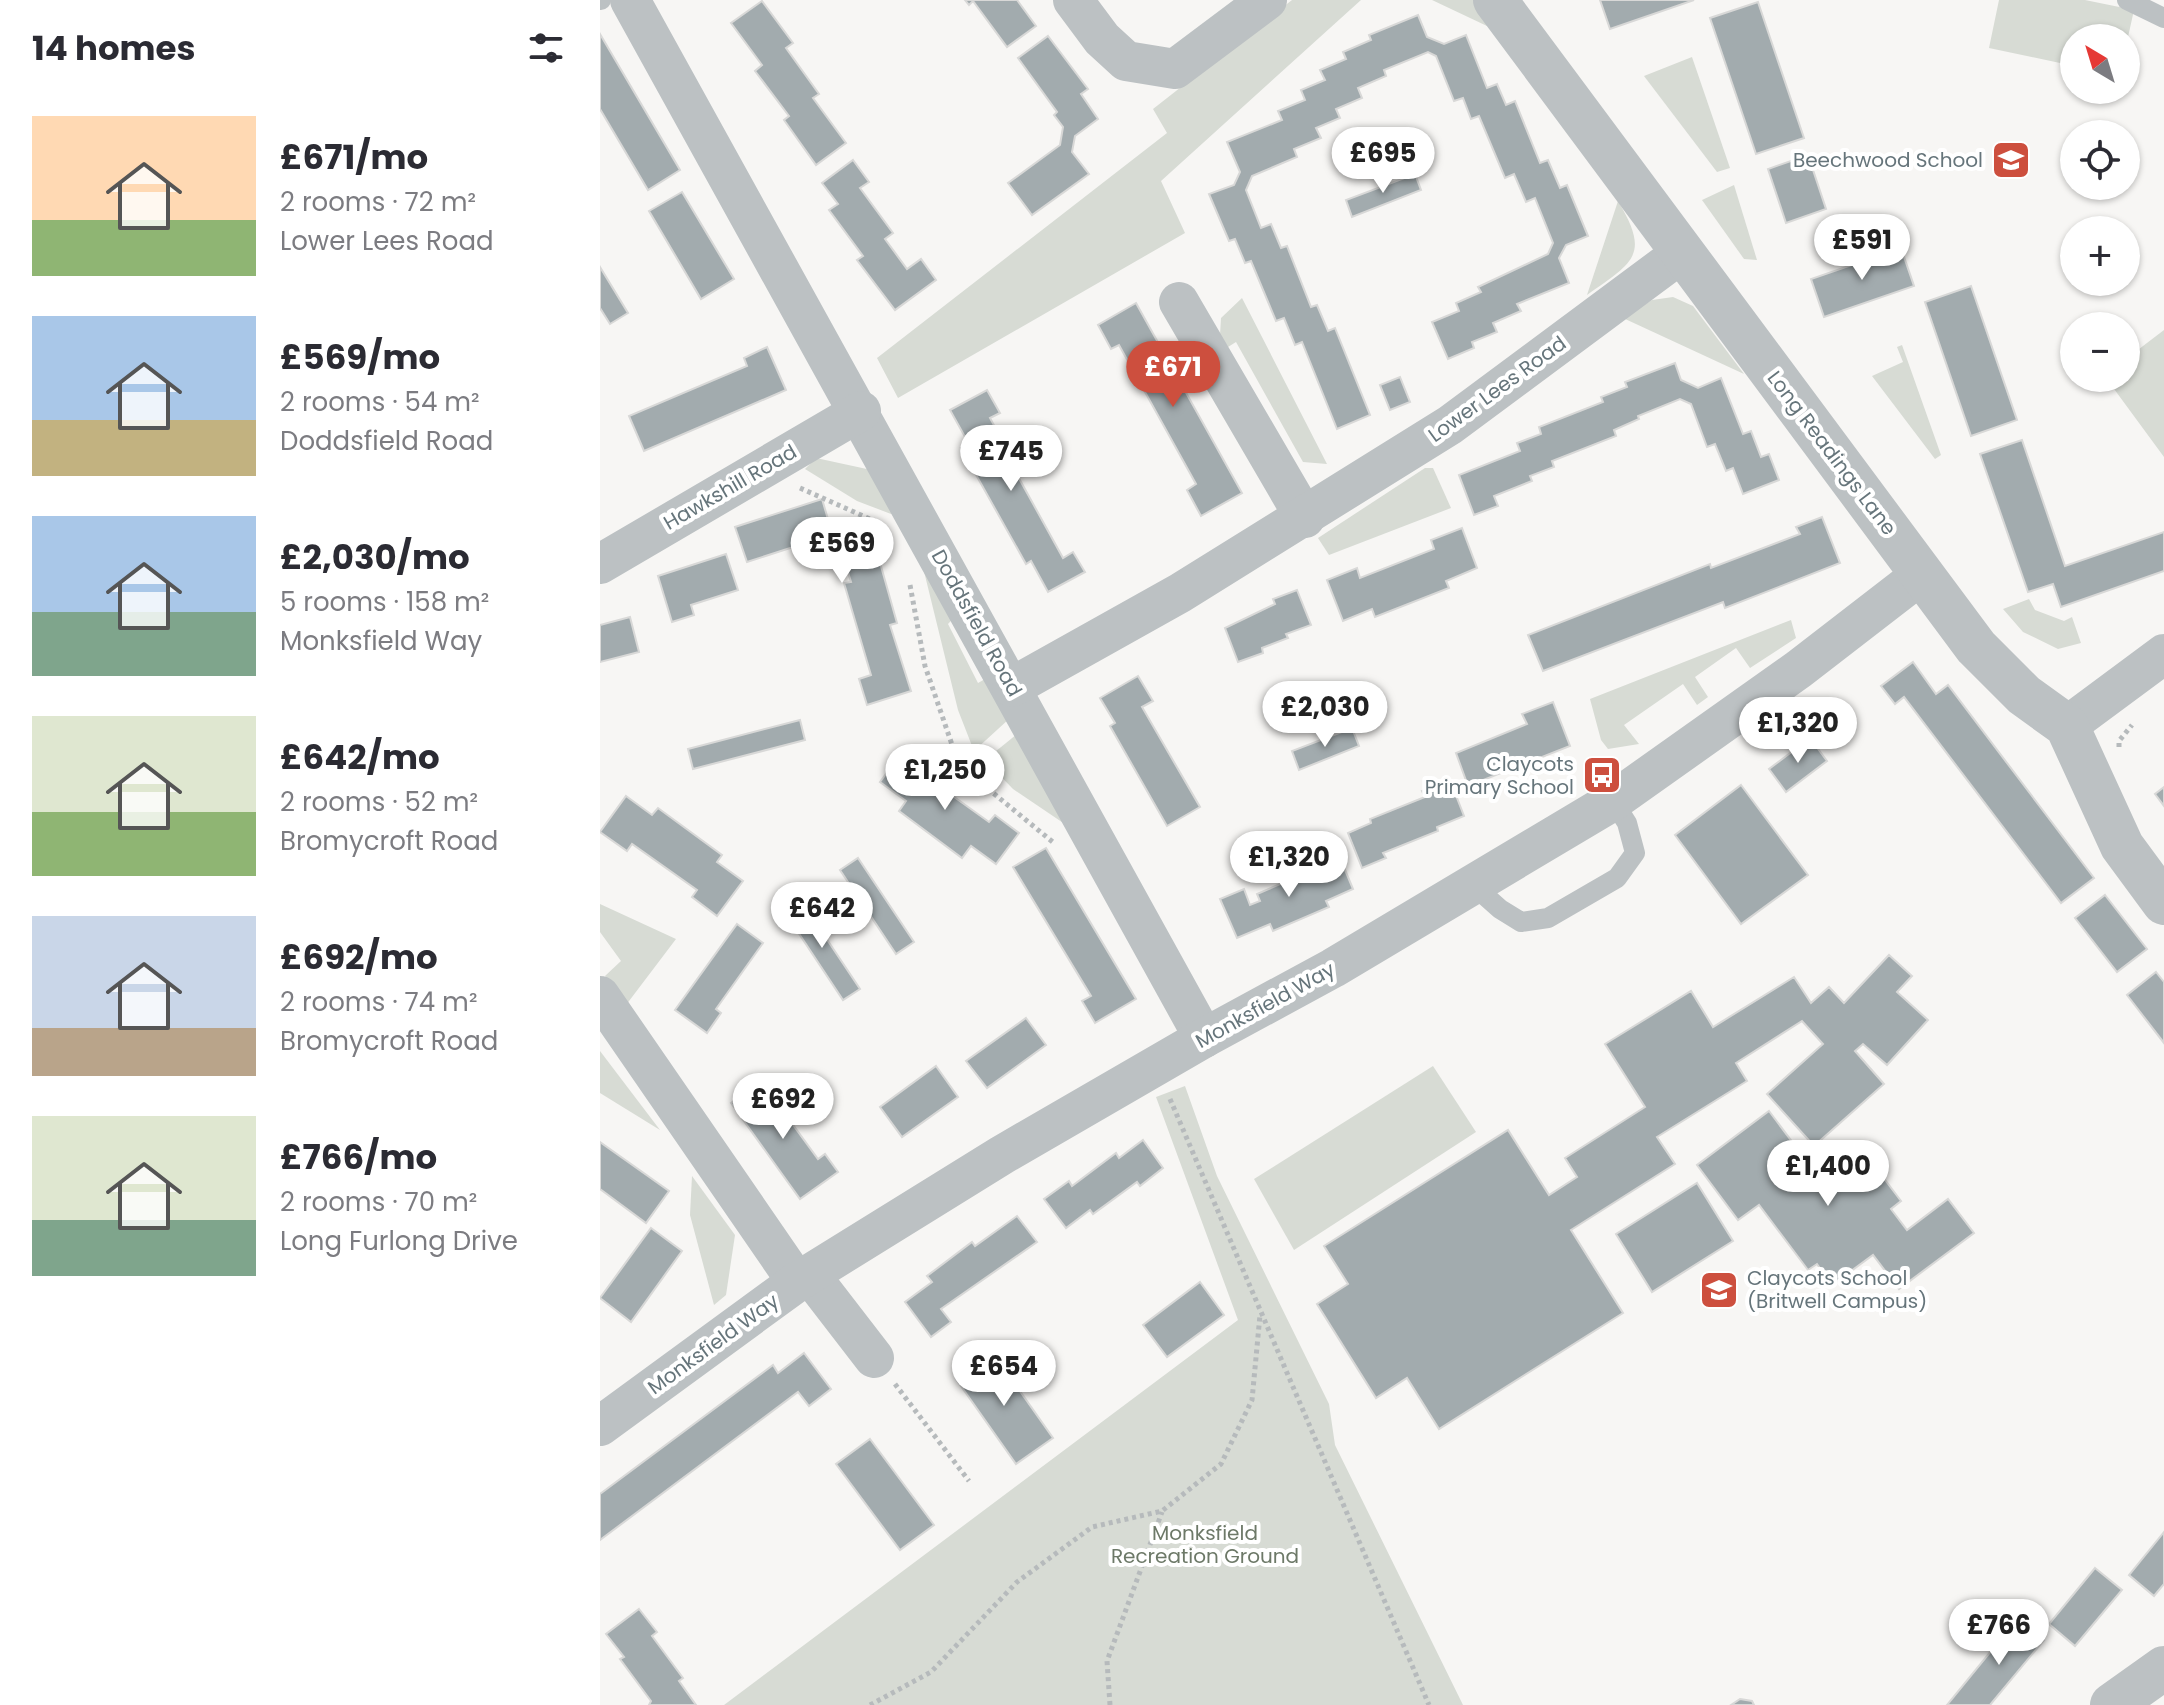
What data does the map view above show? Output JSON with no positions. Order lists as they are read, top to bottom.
{
  "streets": {
    "street": [
      "Lower Lees Road",
      "Long Readings Lane",
      "Hawkshill Road",
      "Doddsfield Road",
      "Monksfield Way"
    ]
  },
  "crossings": [
    ["Lower Lees Road", "Long Readings Lane"],
    ["Lower Lees Road", "Doddsfield Road"],
    ["Long Readings Lane", "Monksfield Way"],
    ["Hawkshill Road", "Doddsfield Road"],
    ["Doddsfield Road", "Monksfield Way"]
  ],
  "parks": ["Monksfield Recreation Ground"],
  "places": {
    "school or university": ["Beechwood School", "Claycots School (Britwell Campus)"],
    "bus stop": ["Claycots Primary School"]
  },
  "north": "top left",
  "page": {
    "heading": "14 homes",
    "map_buttons": ["+", "−"],
    "list": [
      {
        "name": "£671/mo",
        "note": "2 rooms · 72 m² · Lower Lees Road"
      },
      {
        "name": "£569/mo",
        "note": "2 rooms · 54 m² · Doddsfield Road"
      },
      {
        "name": "£2,030/mo",
        "note": "5 rooms · 158 m² · Monksfield Way"
      },
      {
        "name": "£642/mo",
        "note": "2 rooms · 52 m² · Bromycroft Road"
      },
      {
        "name": "£692/mo",
        "note": "2 rooms · 74 m² · Bromycroft Road"
      },
      {
        "name": "£766/mo",
        "note": "2 rooms · 70 m² · Long Furlong Drive"
      }
    ],
    "price": [
      "£695",
      "£591",
      "£671",
      "£745",
      "£569",
      "£2,030",
      "£1,320",
      "£1,250",
      "£1,320",
      "£642",
      "£692",
      "£1,400",
      "£654",
      "£766"
    ]
  }
}
